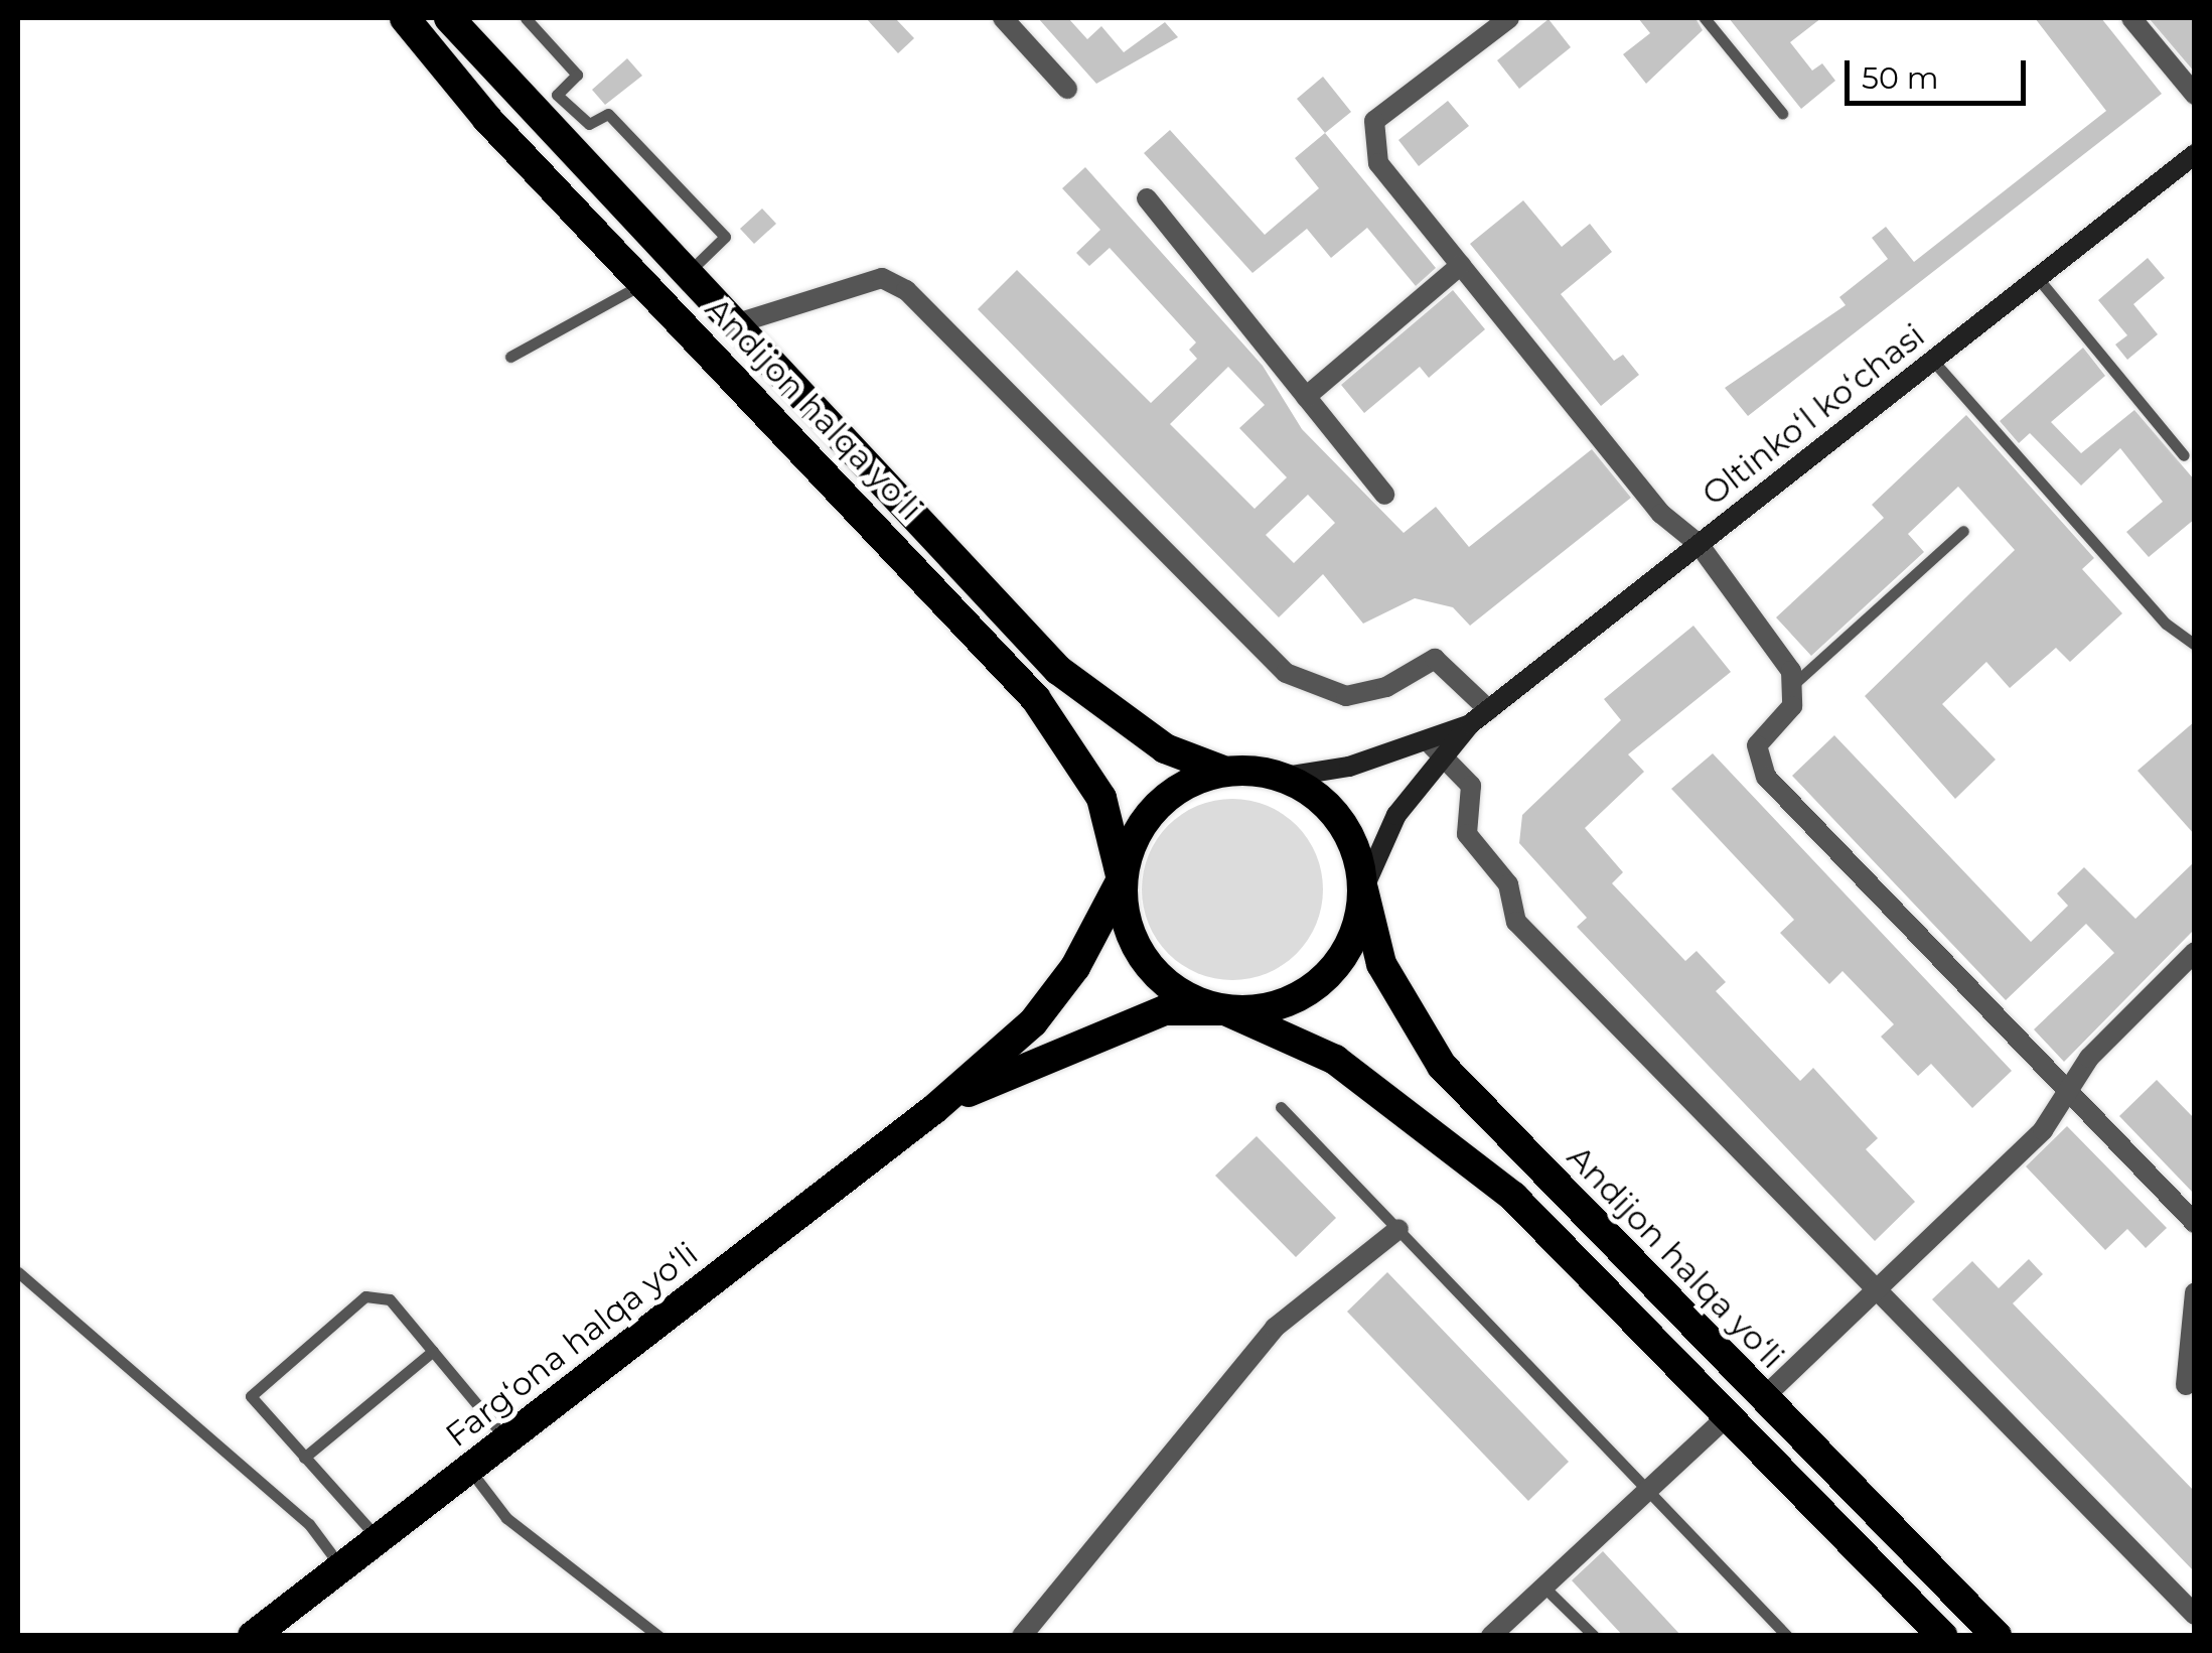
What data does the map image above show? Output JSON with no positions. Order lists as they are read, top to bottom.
{
  "streets": {
    "highway": ["Andijon halqa yo‘li", "Farg‘ona halqa yo‘li"],
    "main road": ["Oltinkoʻl koʻchasi"]
  },
  "crossings": [
    ["Andijon halqa yo‘li", "Oltinkoʻl koʻchasi"],
    ["Andijon halqa yo‘li", "Farg‘ona halqa yo‘li"],
    ["Oltinkoʻl koʻchasi", "Farg‘ona halqa yo‘li"]
  ],
  "scale_bar": "50 m"
}
